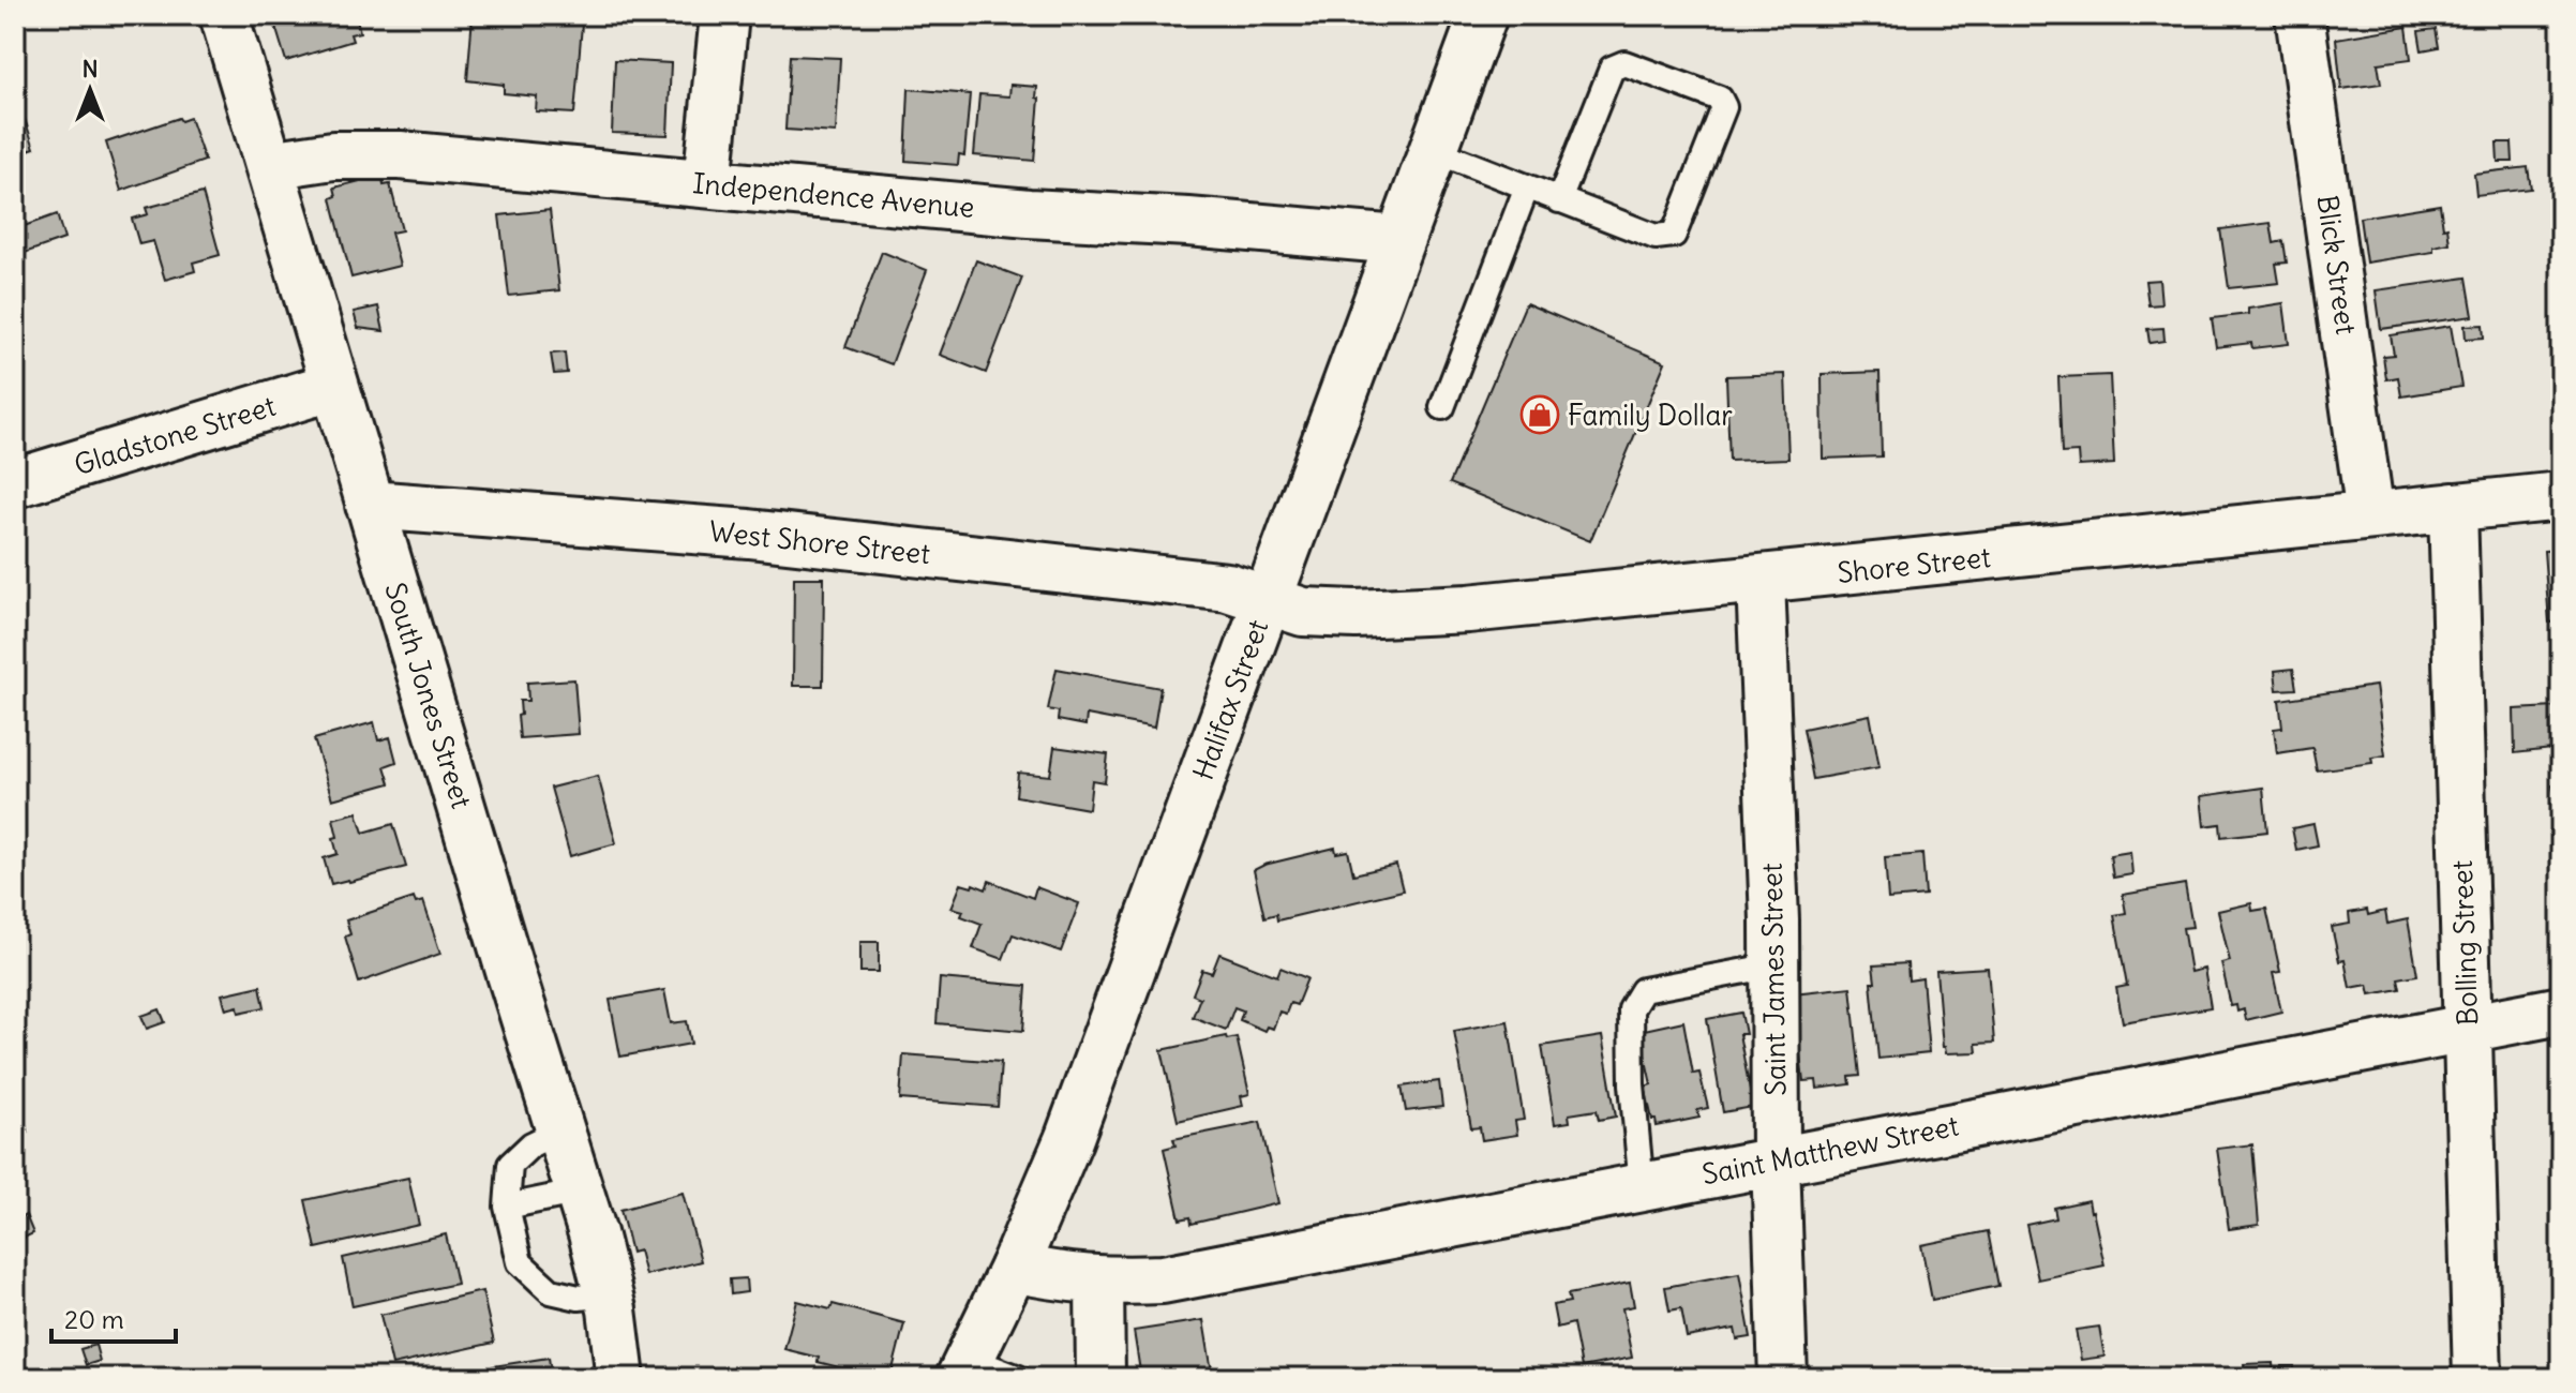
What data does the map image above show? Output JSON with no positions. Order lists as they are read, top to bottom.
{
  "streets": {
    "street": [
      "Independence Avenue",
      "Blick Street",
      "Gladstone Street",
      "West Shore Street",
      "Shore Street",
      "South Jones Street",
      "Halifax Street",
      "Bolling Street",
      "Saint James Street",
      "Saint Matthew Street"
    ]
  },
  "crossings": [
    ["Independence Avenue", "South Jones Street"],
    ["Independence Avenue", "Halifax Street"],
    ["Blick Street", "Shore Street"],
    ["Gladstone Street", "South Jones Street"],
    ["West Shore Street", "Shore Street"],
    ["West Shore Street", "South Jones Street"],
    ["West Shore Street", "Halifax Street"],
    ["Shore Street", "Halifax Street"],
    ["Shore Street", "Bolling Street"],
    ["Shore Street", "Saint James Street"],
    ["Halifax Street", "Saint Matthew Street"],
    ["Bolling Street", "Saint Matthew Street"],
    ["Saint James Street", "Saint Matthew Street"]
  ],
  "places": {
    "shop": ["Family Dollar"]
  },
  "scale_bar": "20 m",
  "north": "top"
}
